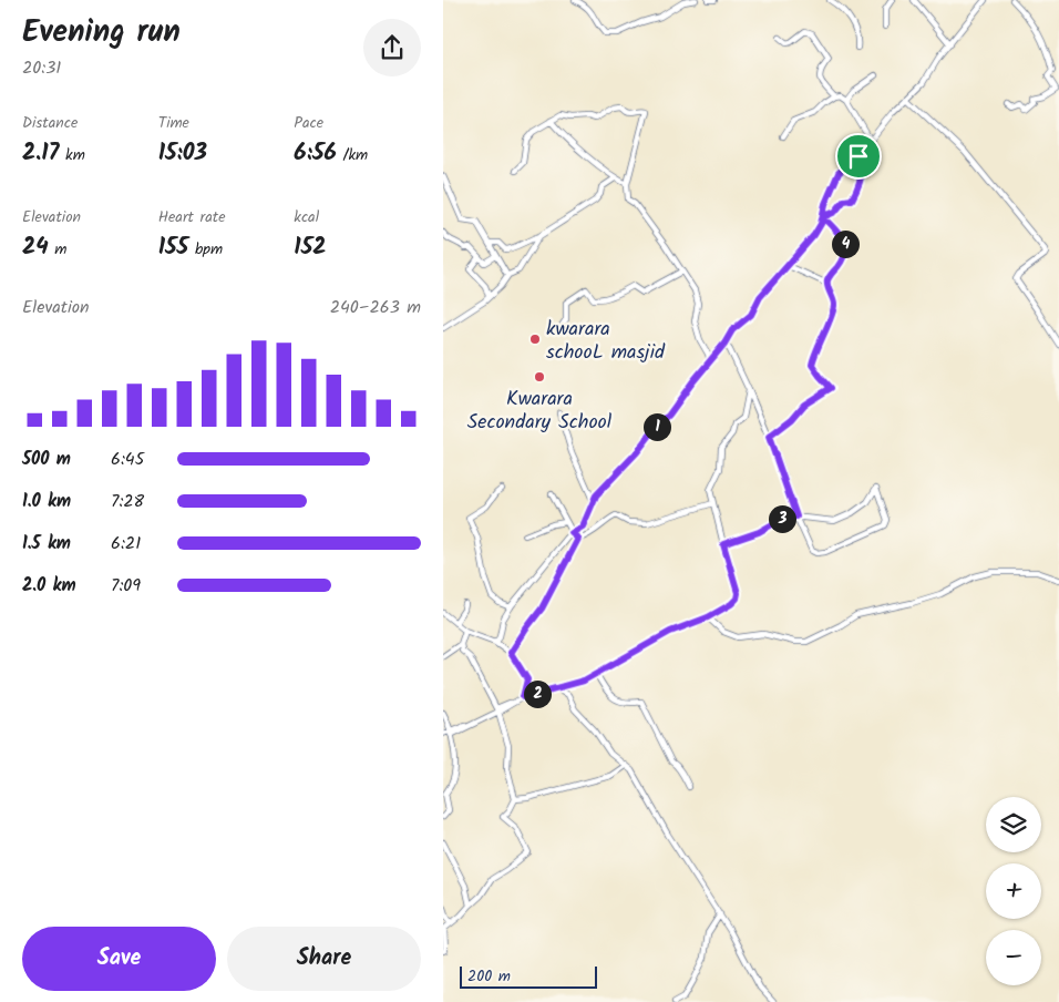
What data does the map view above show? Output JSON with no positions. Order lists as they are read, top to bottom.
{
  "places": ["kwarara schooL masjid", "Kwarara Secondary School"],
  "scale_bar": "200 m",
  "page": {
    "heading": ["Evening run", "20:31"],
    "stats": [
      ["Distance", "2.17 km"],
      ["Time", "15:03"],
      ["Pace", "6:56 /km"],
      ["Elevation", "24 m"],
      ["Heart rate", "155 bpm"],
      ["kcal", "152"]
    ],
    "pins": [
      "4",
      "1",
      "3",
      "2"
    ],
    "chart": ["Elevation", "240–263 m"],
    "list": [
      {
        "name": "500 m",
        "note": "6:45"
      },
      {
        "name": "1.0 km",
        "note": "7:28"
      },
      {
        "name": "1.5 km",
        "note": "6:21"
      },
      {
        "name": "2.0 km",
        "note": "7:09"
      }
    ],
    "map_buttons": ["+", "−"],
    "buttons": ["Save", "Share"],
    "scale": "200 m"
  }
}
